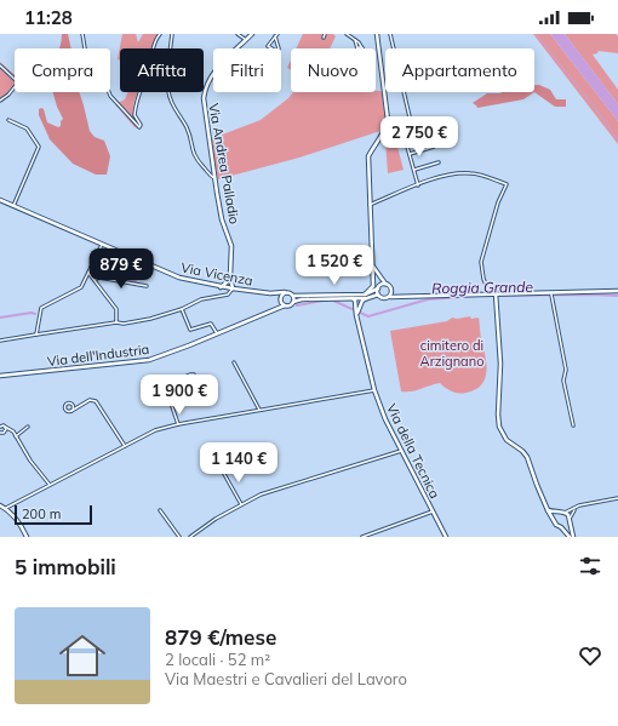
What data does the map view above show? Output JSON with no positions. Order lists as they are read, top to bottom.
{
  "streets": {
    "street": [
      "Via Andrea Palladio",
      "Via Vicenza",
      "Via dell'Industria",
      "Via della Tecnica"
    ]
  },
  "crossings": [
    ["Via Andrea Palladio", "Via Vicenza"],
    ["Via Vicenza", "Via dell'Industria"]
  ],
  "water": ["Roggia Grande"],
  "parks": ["cimitero di Arzignano"],
  "scale_bar": "200 m",
  "page": {
    "status": "11:28",
    "chip": [
      "Compra",
      "Affitta",
      "Filtri",
      "Nuovo",
      "Appartamento"
    ],
    "price": [
      "2 750 €",
      "1 520 €",
      "879 €",
      "1 900 €",
      "1 140 €"
    ],
    "scale": "200 m",
    "heading": "5 immobili",
    "list": [
      {
        "name": "879 €/mese",
        "note": "2 locali · 52 m² · Via Maestri e Cavalieri del Lavoro"
      }
    ]
  }
}
